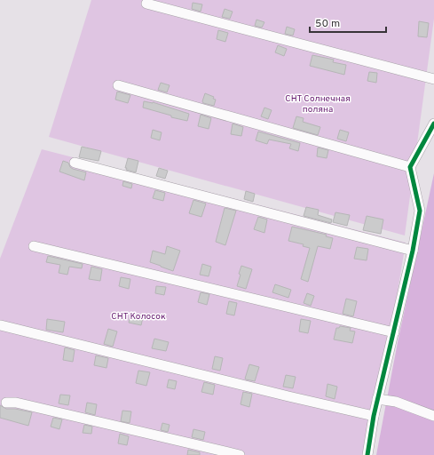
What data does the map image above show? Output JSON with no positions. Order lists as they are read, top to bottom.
{
  "parks": ["СНТ Солнечная поляна", "СНТ Колосок"],
  "scale_bar": "50 m"
}
